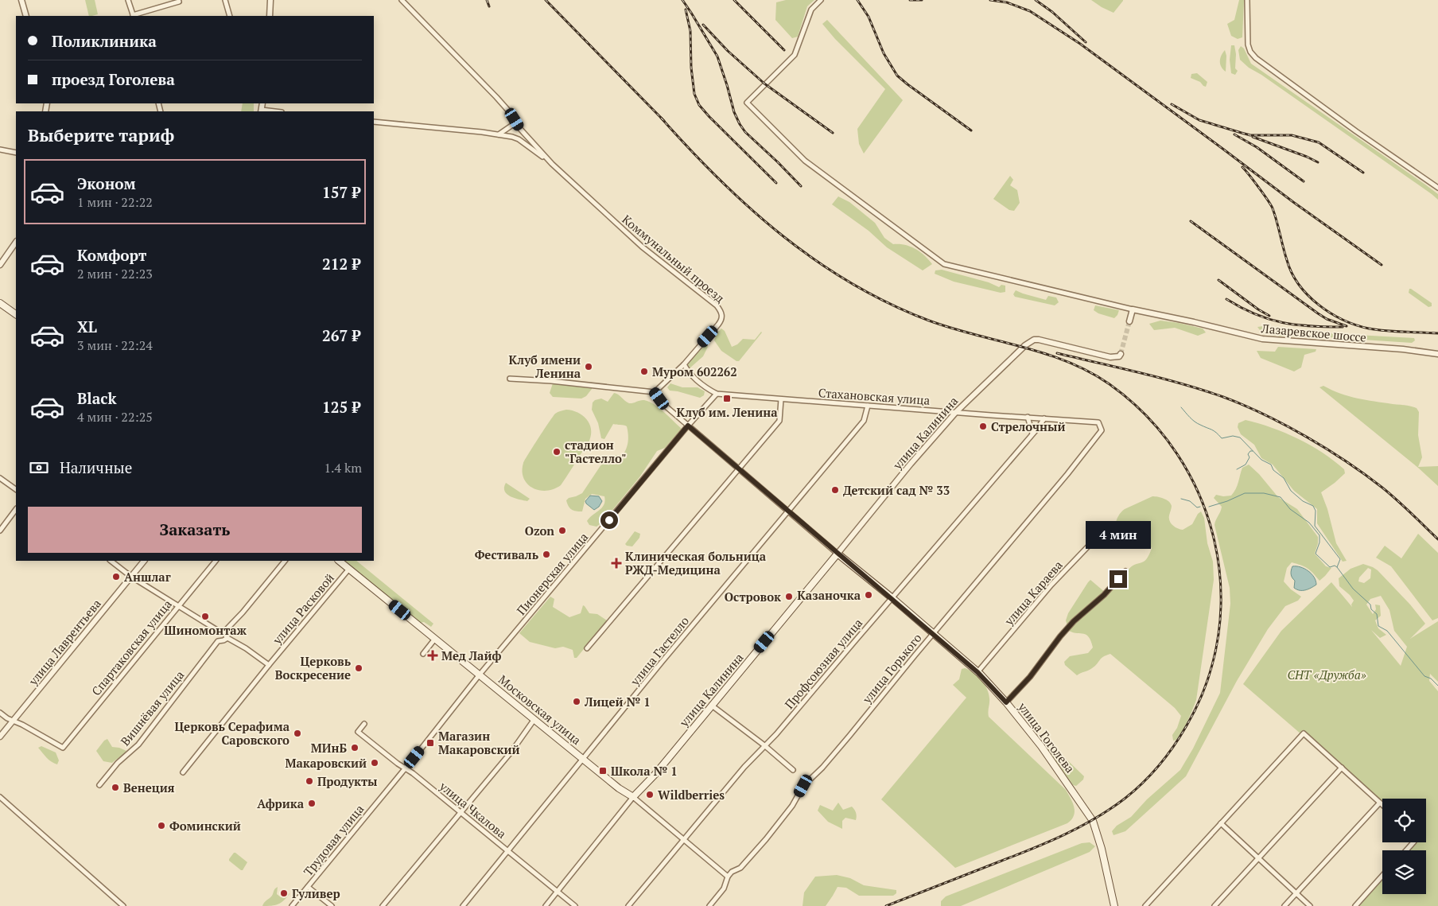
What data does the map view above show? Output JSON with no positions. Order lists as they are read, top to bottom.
{
  "streets": {
    "main road": ["улица Калинина", "Московская улица", "улица Гоголева"],
    "street": [
      "Коммунальный проезд",
      "Лазаревское шоссе",
      "Стахановская улица",
      "Пионерская улица",
      "улица Караева",
      "улица Расковой",
      "улица Лаврентьева",
      "Спартаковская улица",
      "улица Гастелло",
      "Профсоюзная улица",
      "улица Горького",
      "Вишнёвая улица",
      "улица Чкалова",
      "Трудовая улица"
    ]
  },
  "crossings": [
    ["Коммунальный проезд", "Стахановская улица"],
    ["Коммунальный проезд", "улица Гоголева"],
    ["Стахановская улица", "улица Калинина"],
    ["Стахановская улица", "Пионерская улица"],
    ["Стахановская улица", "улица Гастелло"],
    ["Стахановская улица", "Профсоюзная улица"],
    ["Стахановская улица", "улица Горького"],
    ["улица Калинина", "Московская улица"],
    ["улица Калинина", "улица Гоголева"],
    ["улица Калинина", "улица Чкалова"],
    ["Пионерская улица", "Московская улица"],
    ["Пионерская улица", "улица Гоголева"],
    ["Пионерская улица", "Трудовая улица"],
    ["улица Караева", "улица Гоголева"],
    ["улица Расковой", "Московская улица"],
    ["улица Лаврентьева", "Спартаковская улица"],
    ["улица Гастелло", "Московская улица"],
    ["улица Гастелло", "улица Гоголева"],
    ["улица Гастелло", "улица Чкалова"],
    ["Профсоюзная улица", "Московская улица"],
    ["Профсоюзная улица", "улица Гоголева"],
    ["улица Горького", "Московская улица"],
    ["улица Горького", "улица Гоголева"],
    ["Московская улица", "Трудовая улица"],
    ["улица Чкалова", "Трудовая улица"]
  ],
  "parks": ["СНТ «Дружба»"],
  "places": {
    "other": [
      "Клуб имени Ленина",
      "Муром 602262",
      "Стрелочный",
      "стадион \"Гастелло\"",
      "Детский сад № 33",
      "Ozon",
      "Фестиваль",
      "Аншлаг",
      "Казаночка",
      "Островок",
      "Шиномонтаж",
      "Церковь Воскресение",
      "Лицей № 1",
      "Церковь Серафима Саровского",
      "МИнБ",
      "Макаровский",
      "Продукты",
      "Венеция",
      "Wildberries",
      "Африка",
      "Фоминский",
      "Гуливер"
    ],
    "transit": ["Клуб им. Ленина", "Магазин Макаровский", "Школа № 1"],
    "health": ["Клиническая больница РЖД-Медицина", "Мед Лайф"]
  },
  "page": {
    "banner": ["Поликлиника", "проезд Гоголева"],
    "heading": "Выберите тариф",
    "list": [
      {
        "name": "Эконом",
        "note": "1 мин · 22:22",
        "value": "157 ₽"
      },
      {
        "name": "Комфорт",
        "note": "2 мин · 22:23",
        "value": "212 ₽"
      },
      {
        "name": "XL",
        "note": "3 мин · 22:24",
        "value": "267 ₽"
      },
      {
        "name": "Black",
        "note": "4 мин · 22:25",
        "value": "125 ₽"
      }
    ],
    "pay": ["Наличные", "1.4 km"],
    "buttons": "Заказать",
    "bubble": "4 мин"
  }
}
